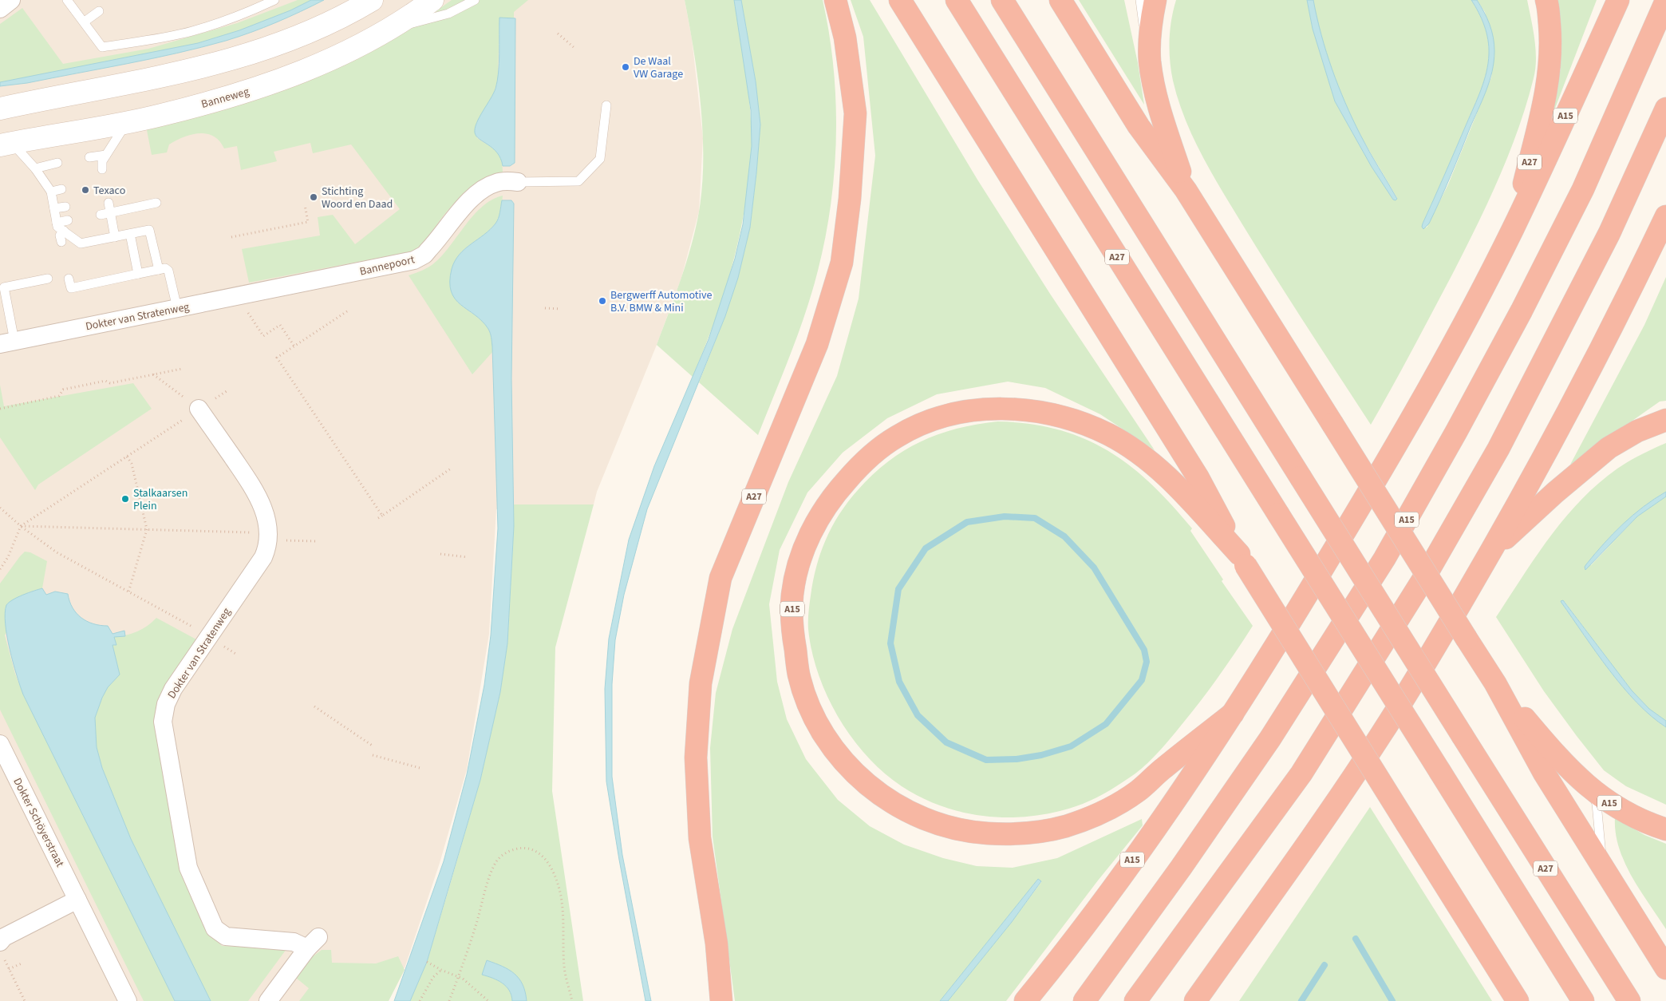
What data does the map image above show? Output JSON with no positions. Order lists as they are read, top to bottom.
{
  "streets": {
    "highway": ["A15", "A27"],
    "main road": ["Banneweg"],
    "street": ["Bannepoort", "Dokter van Stratenweg", "Dokter Schöyerstraat"]
  },
  "crossings": [
    ["A15", "A27"],
    ["Bannepoort", "Dokter van Stratenweg"]
  ],
  "places": [
    "De Waal VW Garage",
    "Texaco",
    "Stichting Woord en Daad",
    "Bergwerff Automotive B.V. BMW & Mini",
    "Stalkaarsen Plein"
  ]
}
